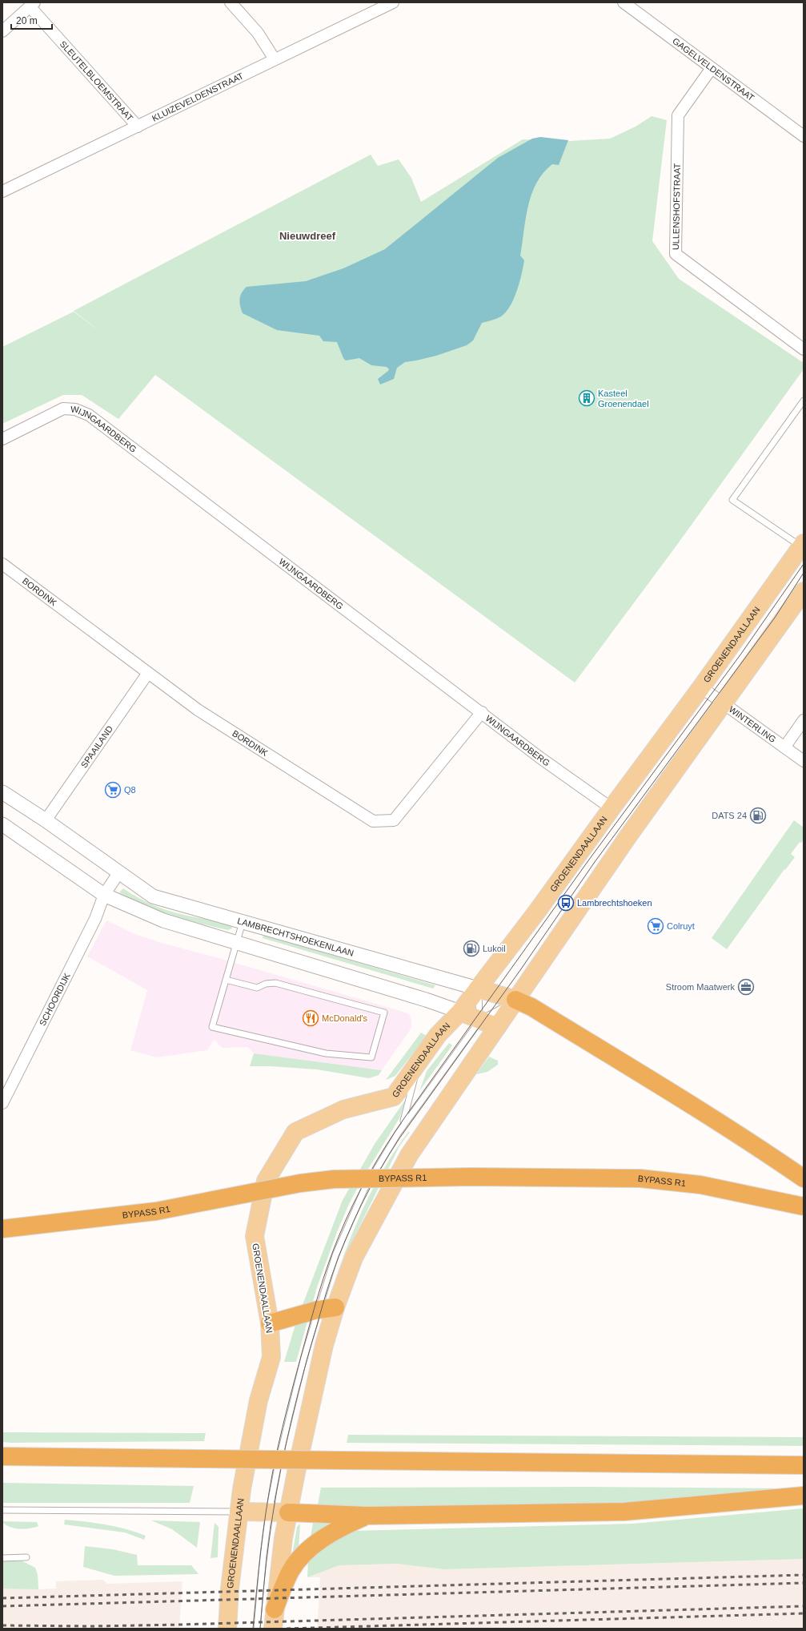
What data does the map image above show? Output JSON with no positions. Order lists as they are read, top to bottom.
{
  "streets": {
    "highway": ["BYPASS R1"],
    "main road": ["GROENENDAALLAAN"],
    "street": [
      "GAGELVELDENSTRAAT",
      "SLEUTELBLOEMSTRAAT",
      "KLUIZEVELDENSTRAAT",
      "ULLENSHOFSTRAAT",
      "WIJNGAARDBERG",
      "BORDINK",
      "WINTERLING",
      "SPAAILAND",
      "LAMBRECHTSHOEKENLAAN",
      "SCHOORDIJK"
    ]
  },
  "crossings": [
    ["GAGELVELDENSTRAAT", "ULLENSHOFSTRAAT"],
    ["SLEUTELBLOEMSTRAAT", "KLUIZEVELDENSTRAAT"],
    ["WIJNGAARDBERG", "BORDINK"],
    ["WIJNGAARDBERG", "GROENENDAALLAAN"],
    ["BORDINK", "SPAAILAND"],
    ["GROENENDAALLAAN", "WINTERLING"],
    ["GROENENDAALLAAN", "LAMBRECHTSHOEKENLAAN"],
    ["SPAAILAND", "LAMBRECHTSHOEKENLAAN"]
  ],
  "districts": ["Nieuwdreef"],
  "places": {
    "building": ["Kasteel Groenendael"],
    "supermarket": ["Q8", "Colruyt"],
    "fuel station": ["DATS 24", "Lukoil"],
    "bus stop": ["Lambrechtshoeken"],
    "office": ["Stroom Maatwerk"],
    "restaurant": ["McDonald's"]
  },
  "scale_bar": "20 m"
}
